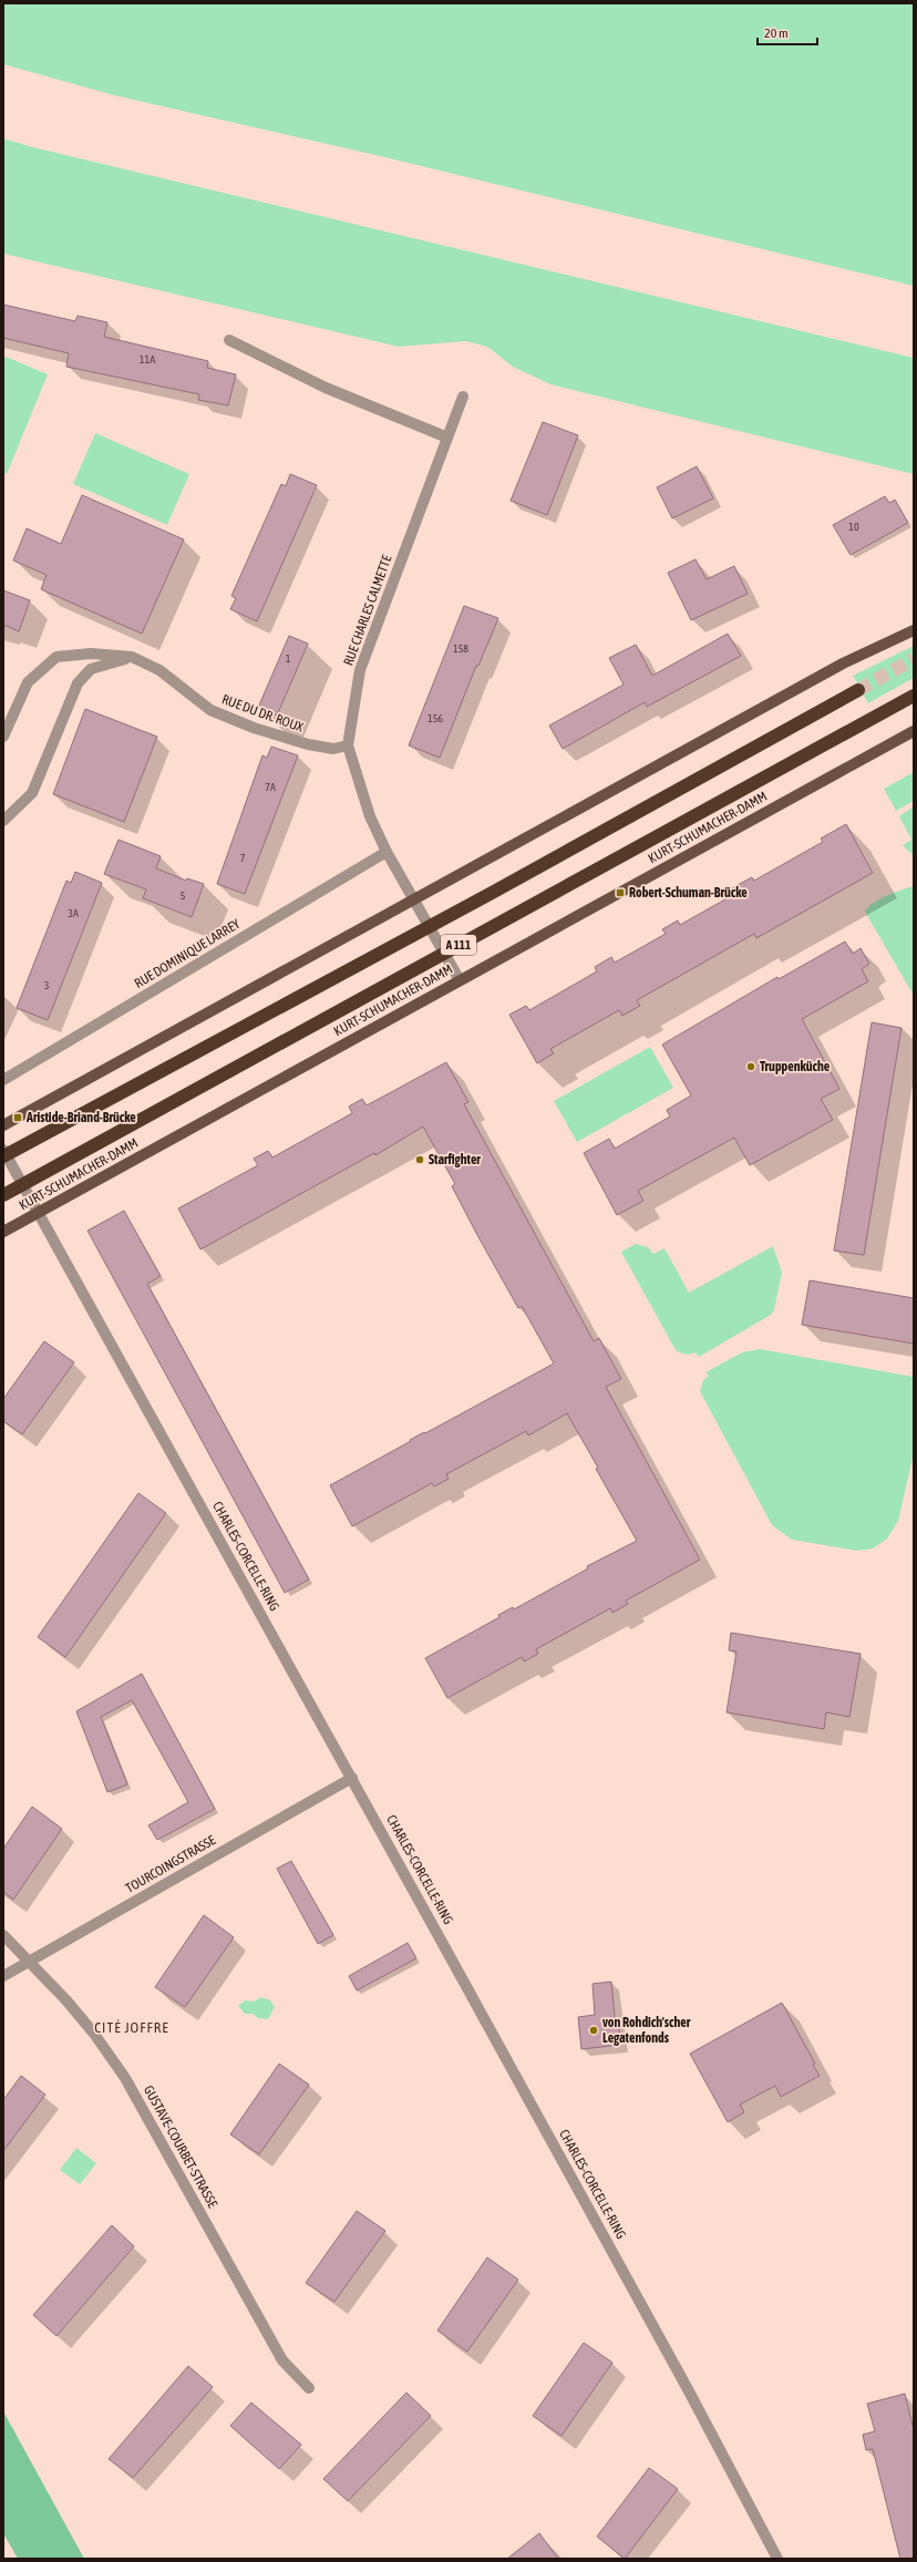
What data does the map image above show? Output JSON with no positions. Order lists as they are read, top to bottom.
{
  "streets": {
    "highway": ["A 111"],
    "main road": ["KURT-SCHUMACHER-DAMM"],
    "street": [
      "RUE CHARLES CALMETTE",
      "RUE DU DR. ROUX",
      "RUE DOMINIQUE LARREY",
      "CHARLES-CORCELLE-RING",
      "TOURCOINGSTRASSE",
      "GUSTAVE-COURBET-STRASSE"
    ]
  },
  "crossings": [
    ["RUE CHARLES CALMETTE", "RUE DU DR. ROUX"],
    ["RUE CHARLES CALMETTE", "KURT-SCHUMACHER-DAMM"],
    ["RUE CHARLES CALMETTE", "RUE DOMINIQUE LARREY"],
    ["KURT-SCHUMACHER-DAMM", "CHARLES-CORCELLE-RING"],
    ["CHARLES-CORCELLE-RING", "TOURCOINGSTRASSE"],
    ["TOURCOINGSTRASSE", "GUSTAVE-COURBET-STRASSE"]
  ],
  "districts": ["CITÉ JOFFRE"],
  "places": {
    "transit": ["Robert-Schuman-Brücke", "Aristide-Briand-Brücke"],
    "other": ["Truppenküche", "Starfighter", "von Rohdich'scher Legatenfonds"]
  },
  "house_numbers": [
    "11A",
    "10",
    "158",
    "1",
    "156",
    "7A",
    "7",
    "5",
    "3A",
    "3"
  ],
  "scale_bar": "20 m"
}
